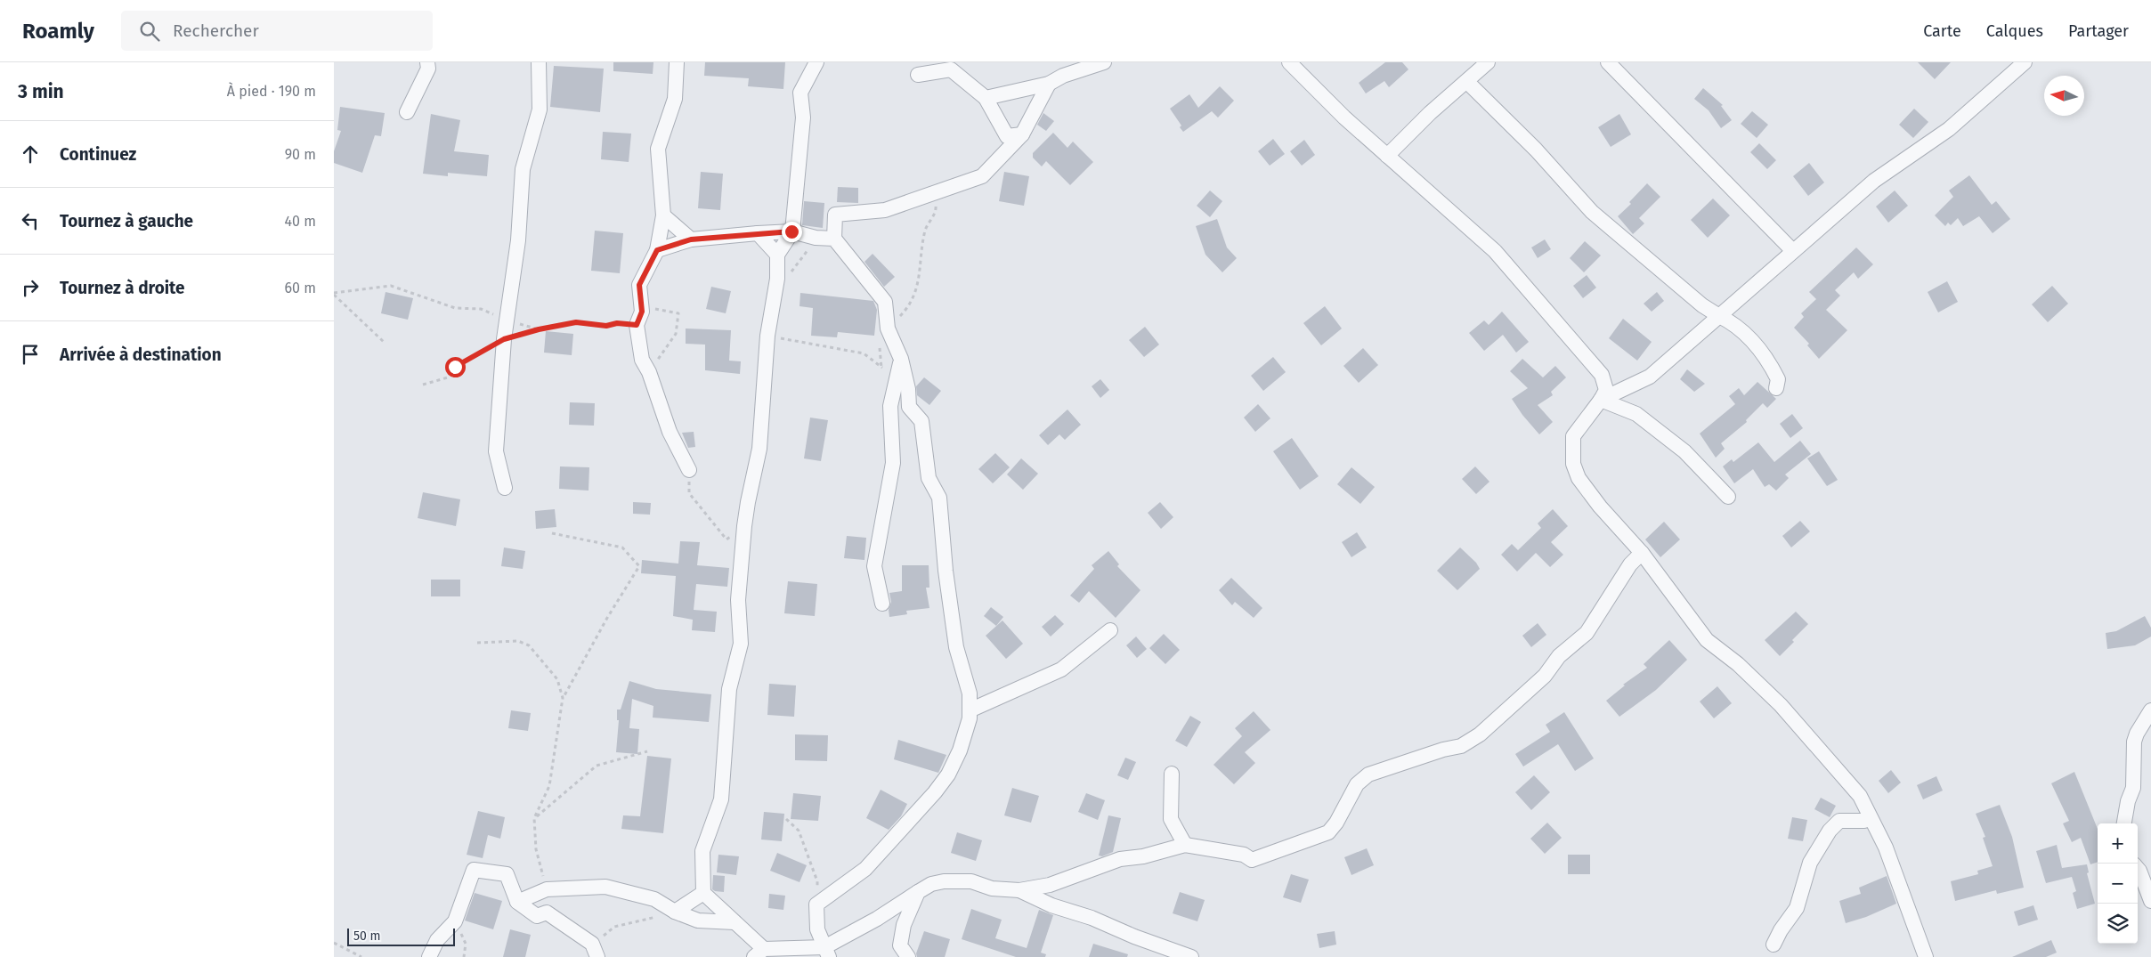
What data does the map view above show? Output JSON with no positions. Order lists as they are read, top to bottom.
{
  "scale_bar": "50 m",
  "north": "left",
  "page": {
    "header": "Roamly",
    "search": "Rechercher",
    "nav": ["Carte", "Calques", "Partager"],
    "heading": ["3 min", "À pied · 190 m"],
    "list": [
      ["Continuez", "90 m"],
      ["Tournez à gauche", "40 m"],
      ["Tournez à droite", "60 m"],
      "Arrivée à destination"
    ],
    "map_buttons": ["+", "−"],
    "scale": "50 m"
  }
}
